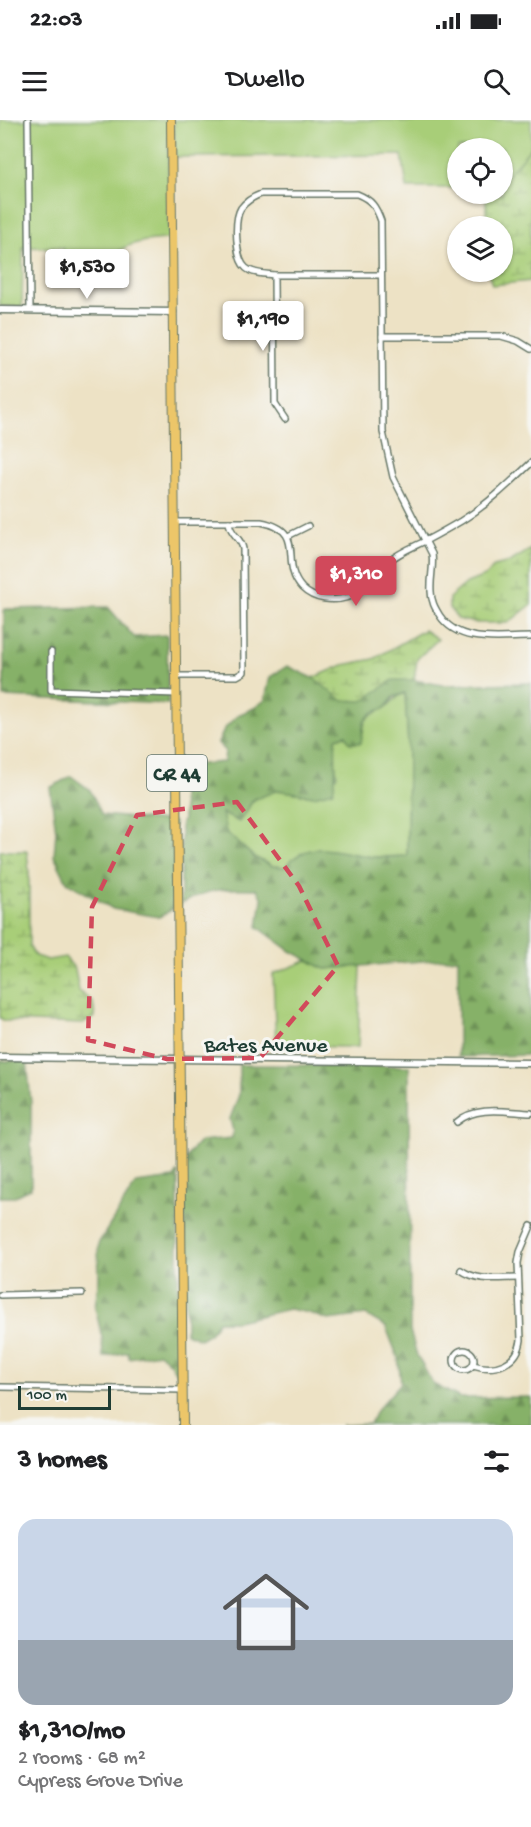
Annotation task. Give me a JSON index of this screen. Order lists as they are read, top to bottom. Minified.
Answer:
{"streets":{"main road":["CR 44"],"street":["Bates Avenue"]},"crossings":[["CR 44","Bates Avenue"]],"scale_bar":"100 m","page":{"status":"22:03","header":"Dwello","price":["$1,530","$1,190","$1,310"],"scale":"100 m","heading":"3 homes","list":[{"name":"$1,310/mo","note":"2 rooms · 68 m² · Cypress Grove Drive"}]}}
